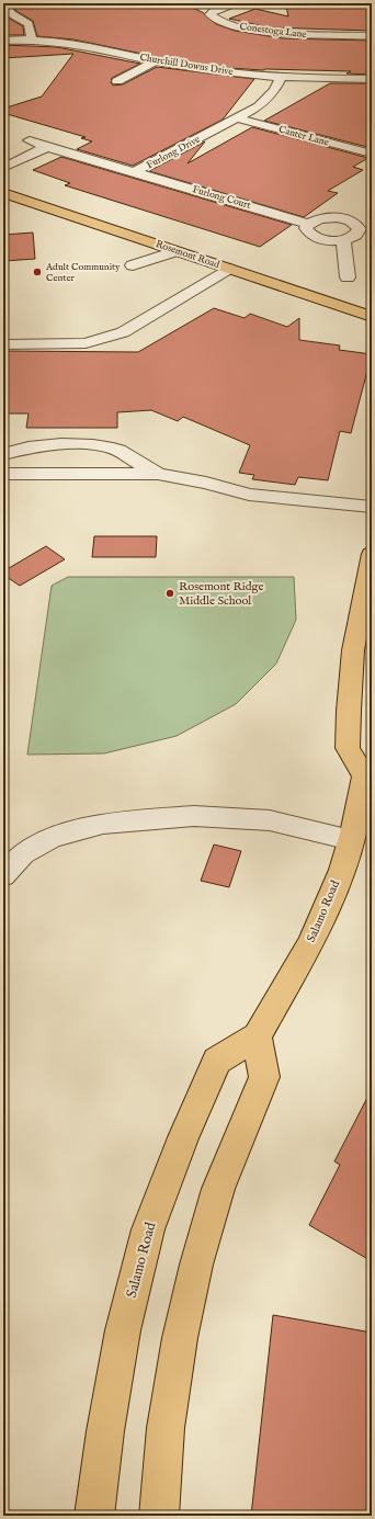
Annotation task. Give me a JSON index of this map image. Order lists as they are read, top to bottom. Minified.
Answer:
{"streets":{"main road":["Rosemont Road","Salamo Road"],"street":["Conestoga Lane","Churchill Downs Drive","Canter Lane","Furlong Drive","Furlong Court"]},"crossings":[["Churchill Downs Drive","Furlong Drive"],["Canter Lane","Furlong Drive"],["Furlong Drive","Furlong Court"]],"places":["Adult Community Center","Rosemont Ridge Middle School"]}
